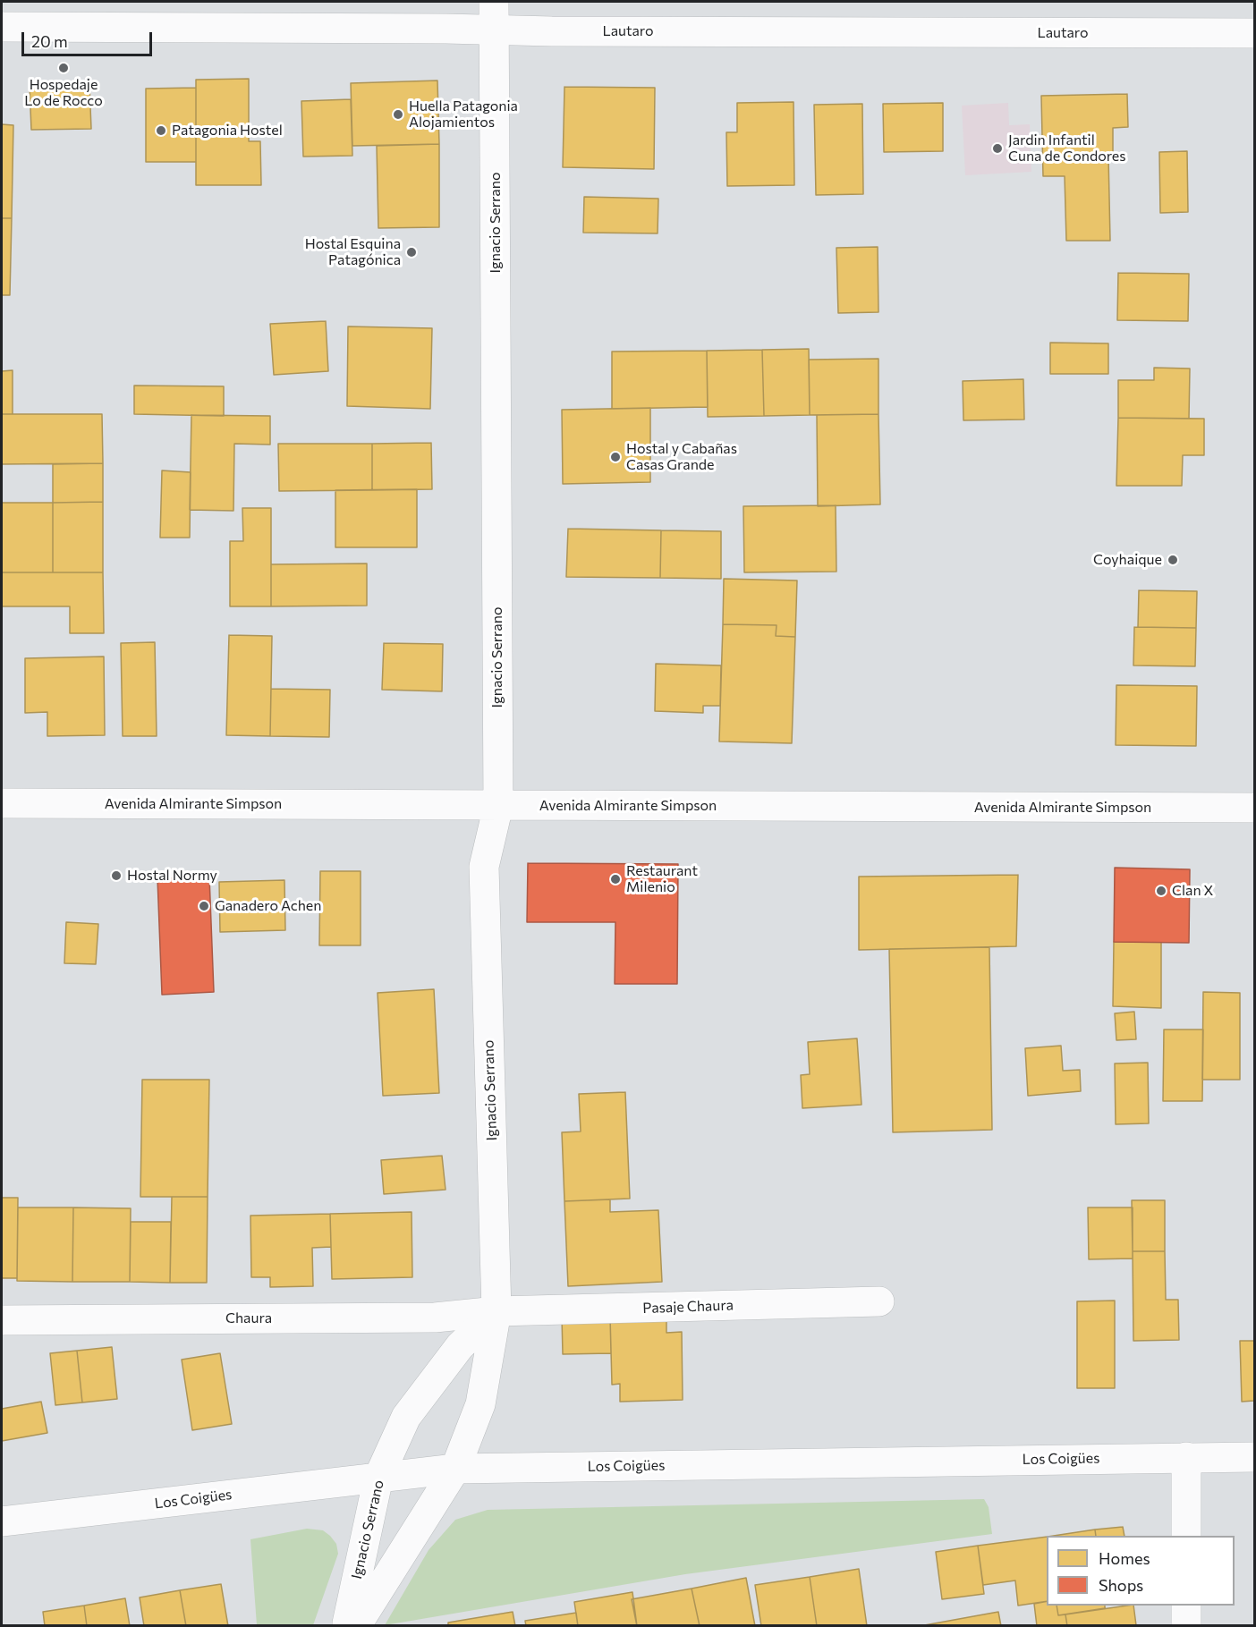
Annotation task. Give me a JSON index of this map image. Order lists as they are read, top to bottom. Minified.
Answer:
{"streets":{"street":["Lautaro","Ignacio Serrano","Avenida Almirante Simpson","Pasaje Chaura","Chaura","Los Coigües"]},"crossings":[["Lautaro","Ignacio Serrano"],["Ignacio Serrano","Avenida Almirante Simpson"],["Ignacio Serrano","Pasaje Chaura"],["Ignacio Serrano","Chaura"],["Ignacio Serrano","Los Coigües"],["Pasaje Chaura","Chaura"]],"places":["Hospedaje Lo de Rocco","Huella Patagonia Alojamientos","Patagonia Hostel","Jardin Infantil Cuna de Condores","Hostal Esquina Patagónica","Hostal y Cabañas Casas Grande","Coyhaique","Hostal Normy","Restaurant Milenio","Clan X","Ganadero Achen"],"legend":["Homes","Shops"],"scale_bar":"20 m"}
